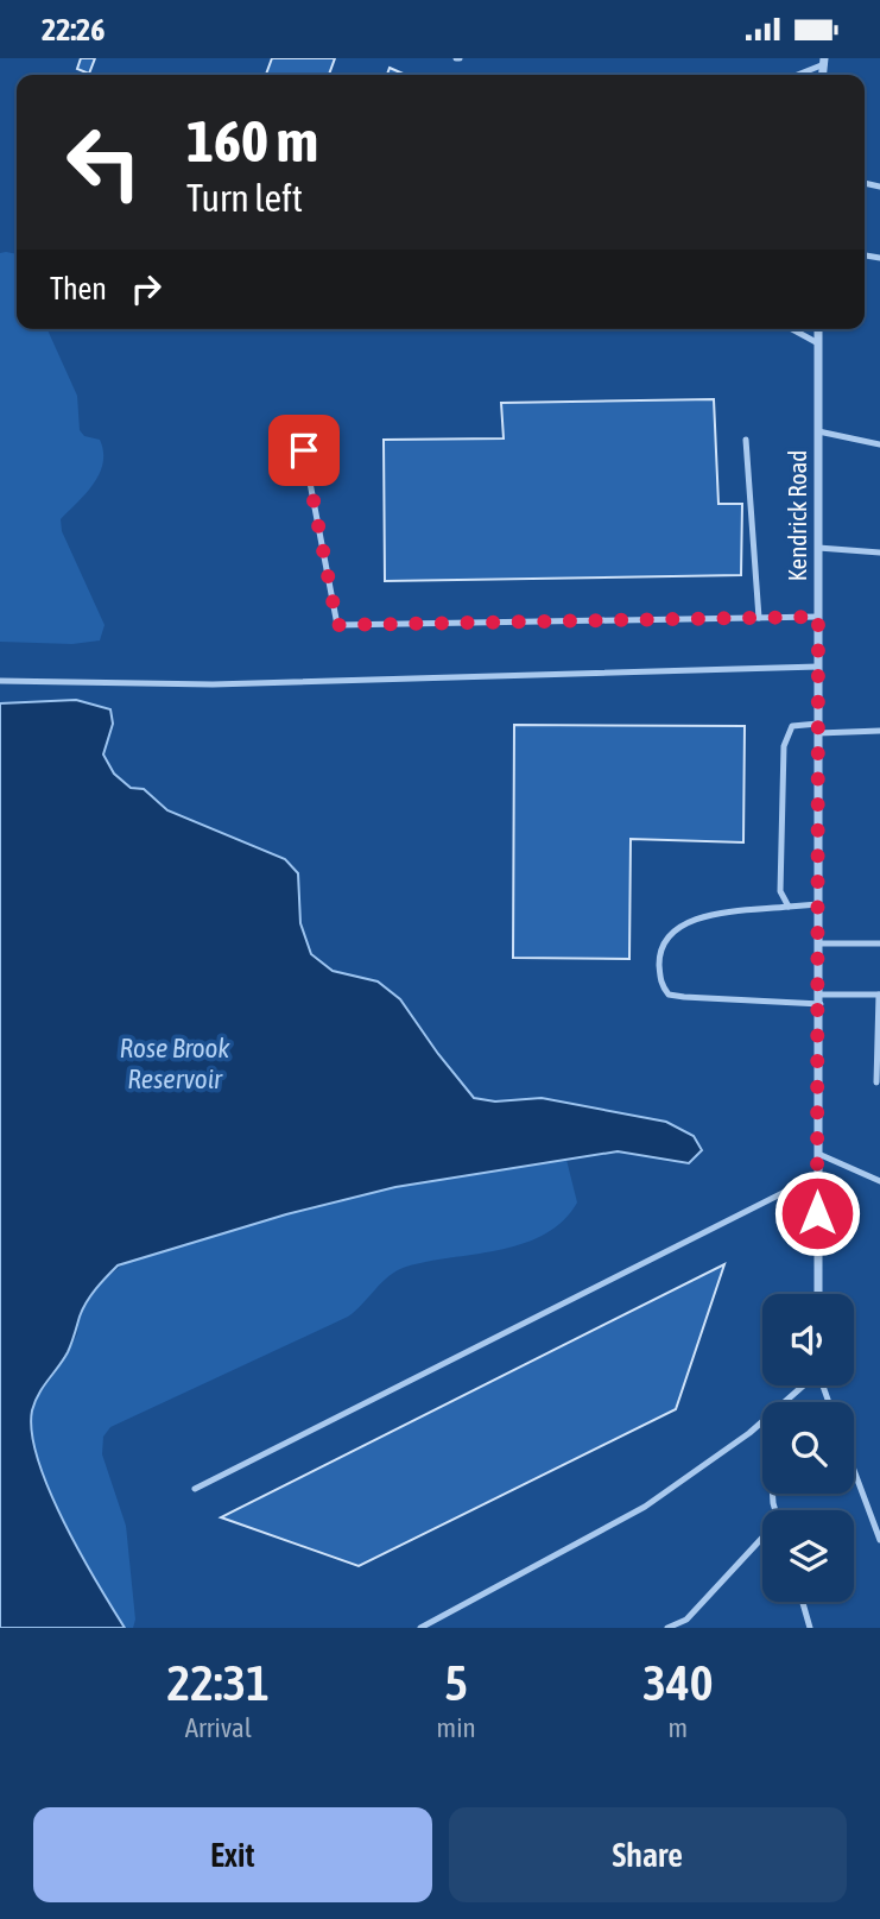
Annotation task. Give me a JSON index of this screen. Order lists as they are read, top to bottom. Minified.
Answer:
{"streets":{"street":["Kendrick Road"]},"water":["Rose Brook Reservoir"],"page":{"status":"22:26","turn":["160 m","Turn left"],"then":"Then","eta":["22:31","Arrival","5","min","340","m"],"buttons":["Exit","Share"]}}
